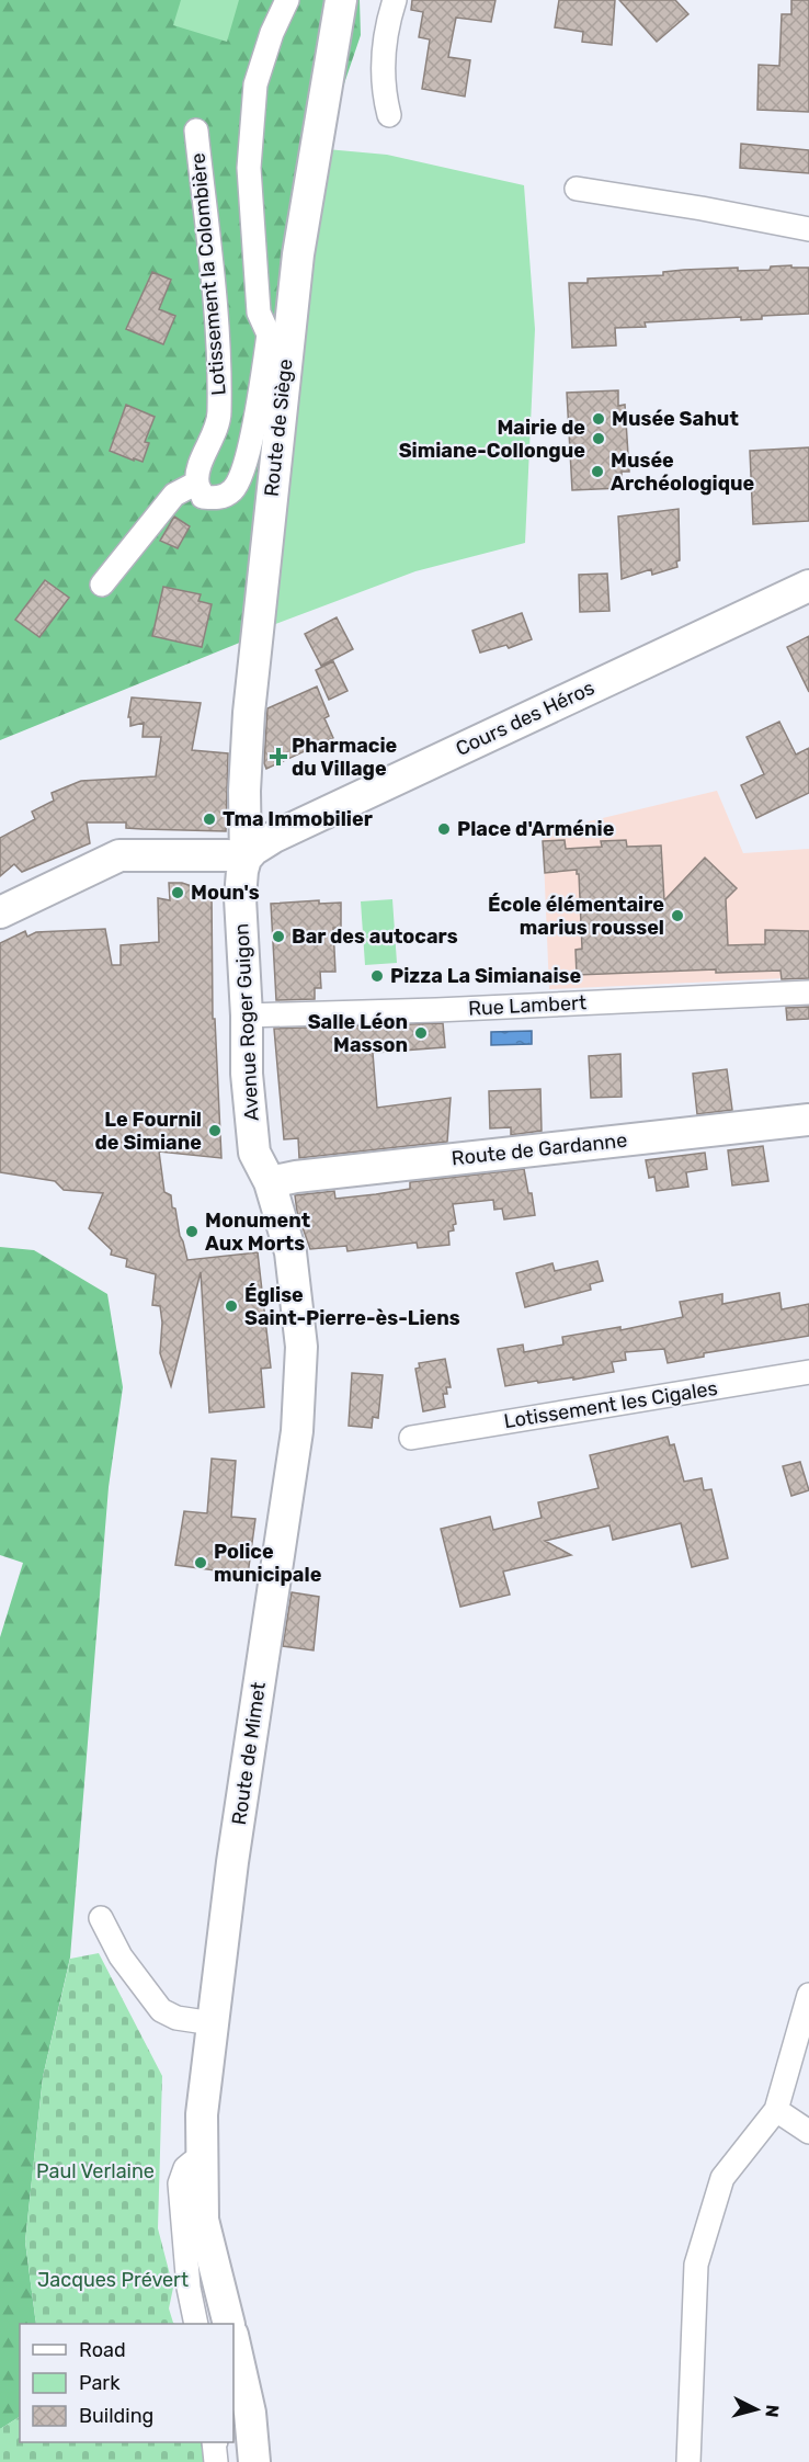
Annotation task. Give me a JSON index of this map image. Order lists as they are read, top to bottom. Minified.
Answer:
{"streets":{"main road":["Route de Siège","Cours des Héros","Avenue Roger Guigon","Route de Gardanne","Route de Mimet"],"street":["Lotissement la Colombière","Rue Lambert","Lotissement les Cigales"]},"crossings":[["Lotissement la Colombière","Route de Siège"],["Route de Siège","Cours des Héros"],["Route de Siège","Avenue Roger Guigon"],["Cours des Héros","Avenue Roger Guigon"],["Rue Lambert","Avenue Roger Guigon"],["Avenue Roger Guigon","Route de Gardanne"],["Avenue Roger Guigon","Route de Mimet"],["Route de Gardanne","Route de Mimet"]],"parks":["Paul Verlaine","Jacques Prévert"],"places":{"other":["Musée Sahut","Mairie de Simiane-Collongue","Musée Archéologique","Tma Immobilier","Place d'Arménie","Moun's","École élémentaire marius roussel","Bar des autocars","Pizza La Simianaise","Salle Léon Masson","Le Fournil de Simiane","Monument Aux Morts","Église Saint-Pierre-ès-Liens","Police municipale"],"health":["Pharmacie du Village"]},"legend":["Road","Park","Building"],"north":"right"}
